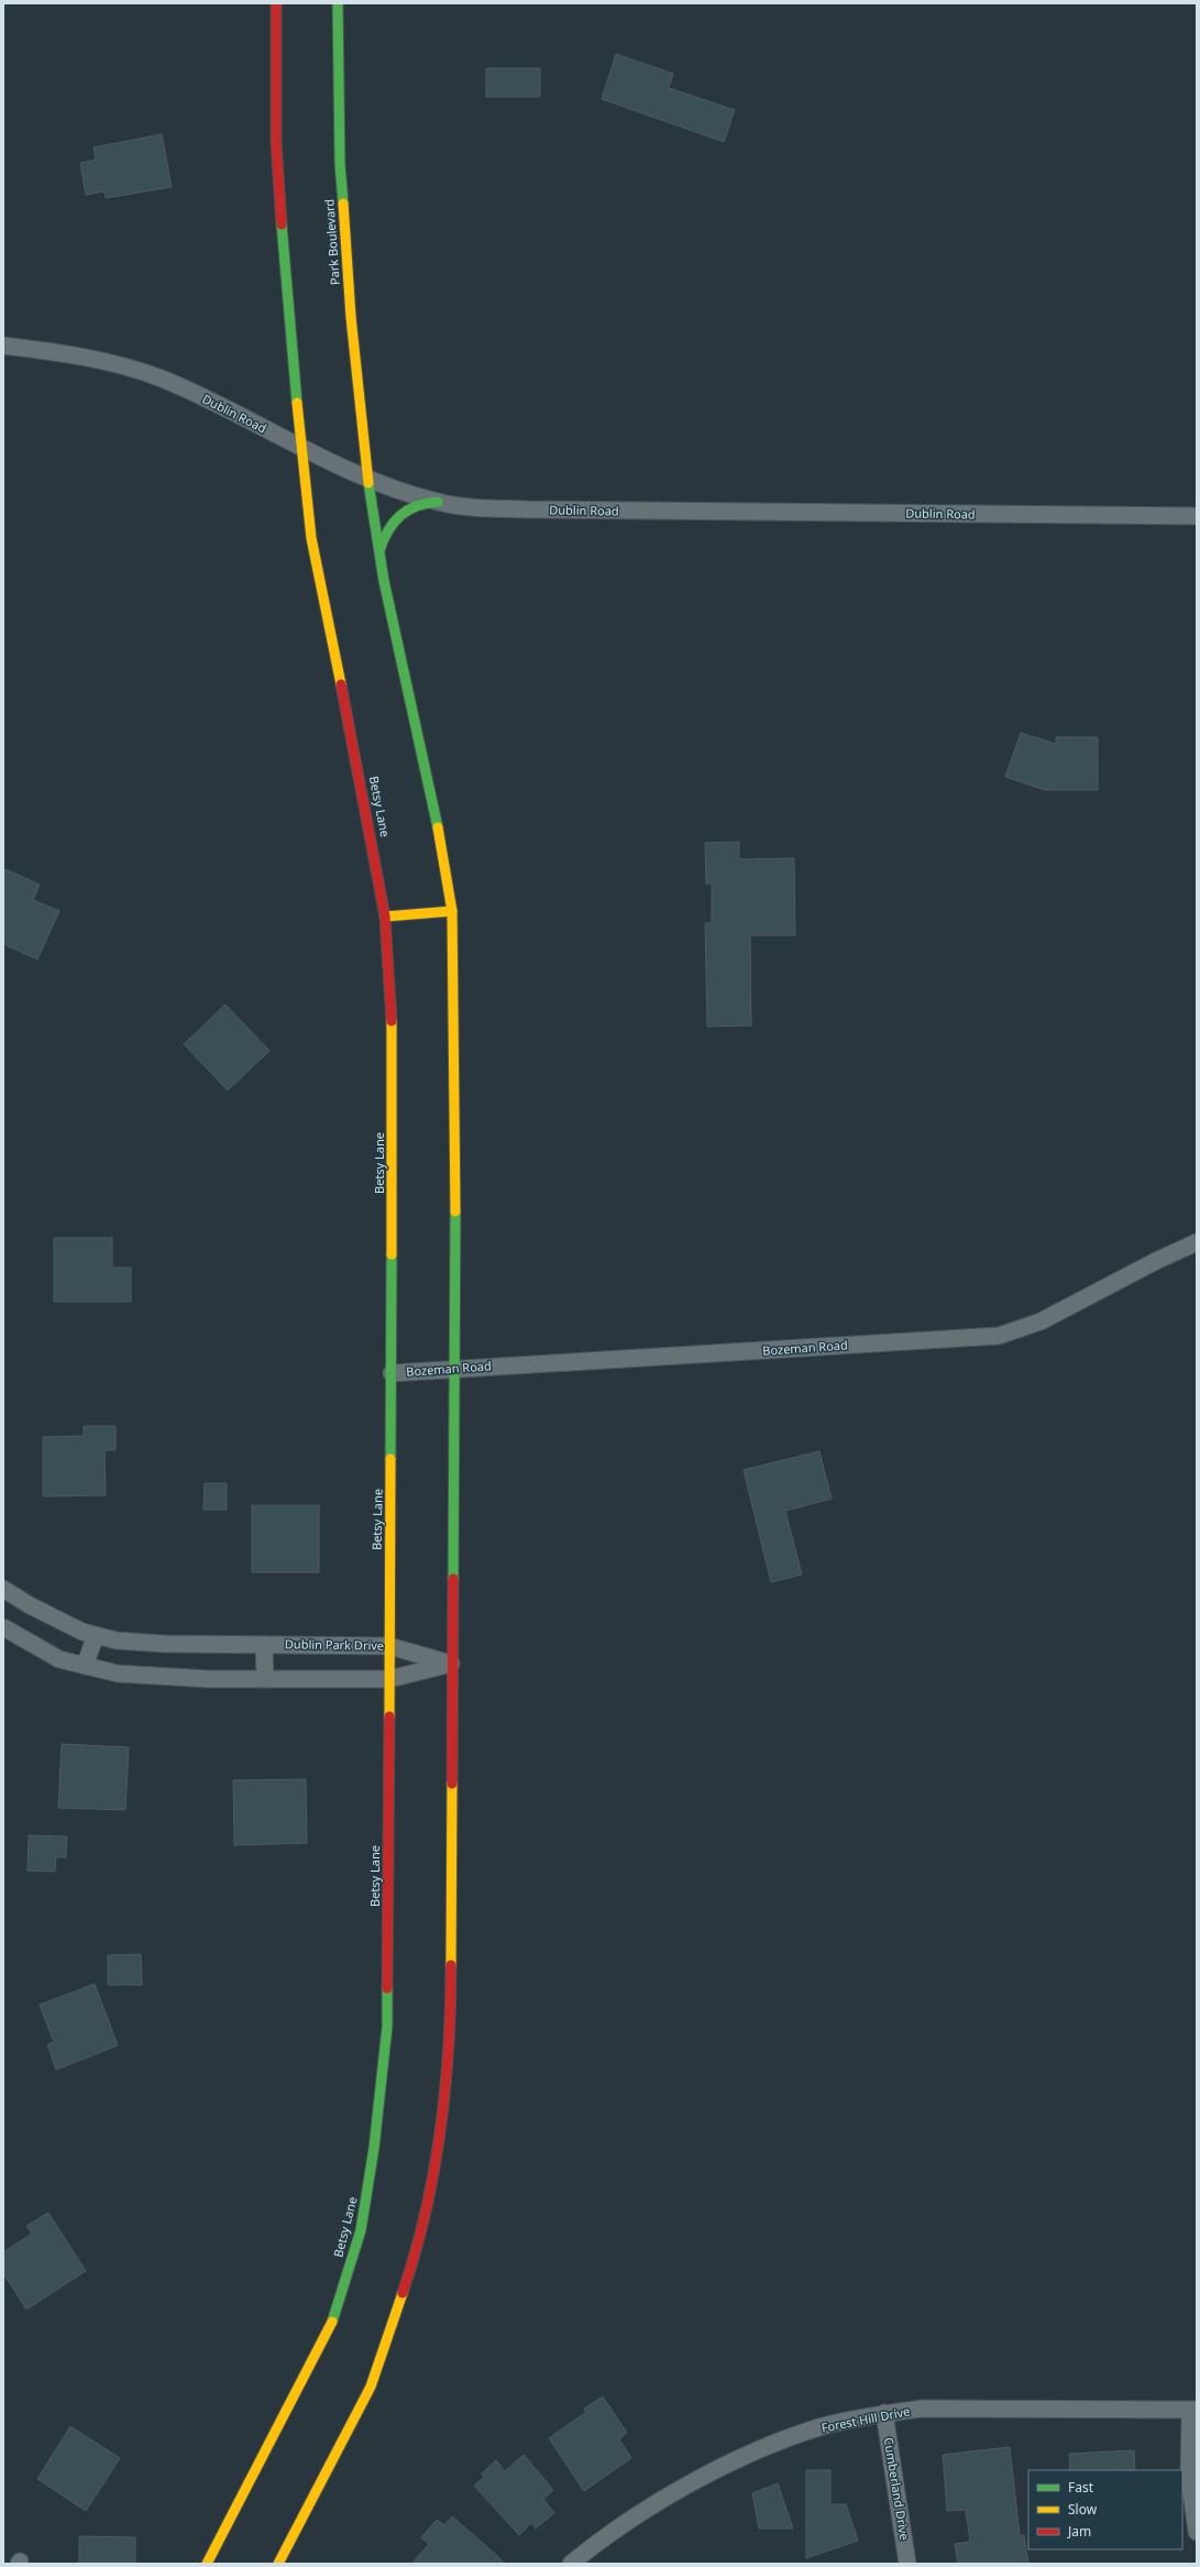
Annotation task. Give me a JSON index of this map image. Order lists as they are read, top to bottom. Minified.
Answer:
{"streets":{"main road":["Park Boulevard","Betsy Lane"],"street":["Dublin Road","Bozeman Road","Dublin Park Drive","Forest Hill Drive","Cumberland Drive"]},"crossings":[["Park Boulevard","Dublin Road"],["Dublin Road","Betsy Lane"],["Betsy Lane","Bozeman Road"],["Betsy Lane","Dublin Park Drive"],["Forest Hill Drive","Cumberland Drive"]],"legend":["Fast","Slow","Jam"]}
